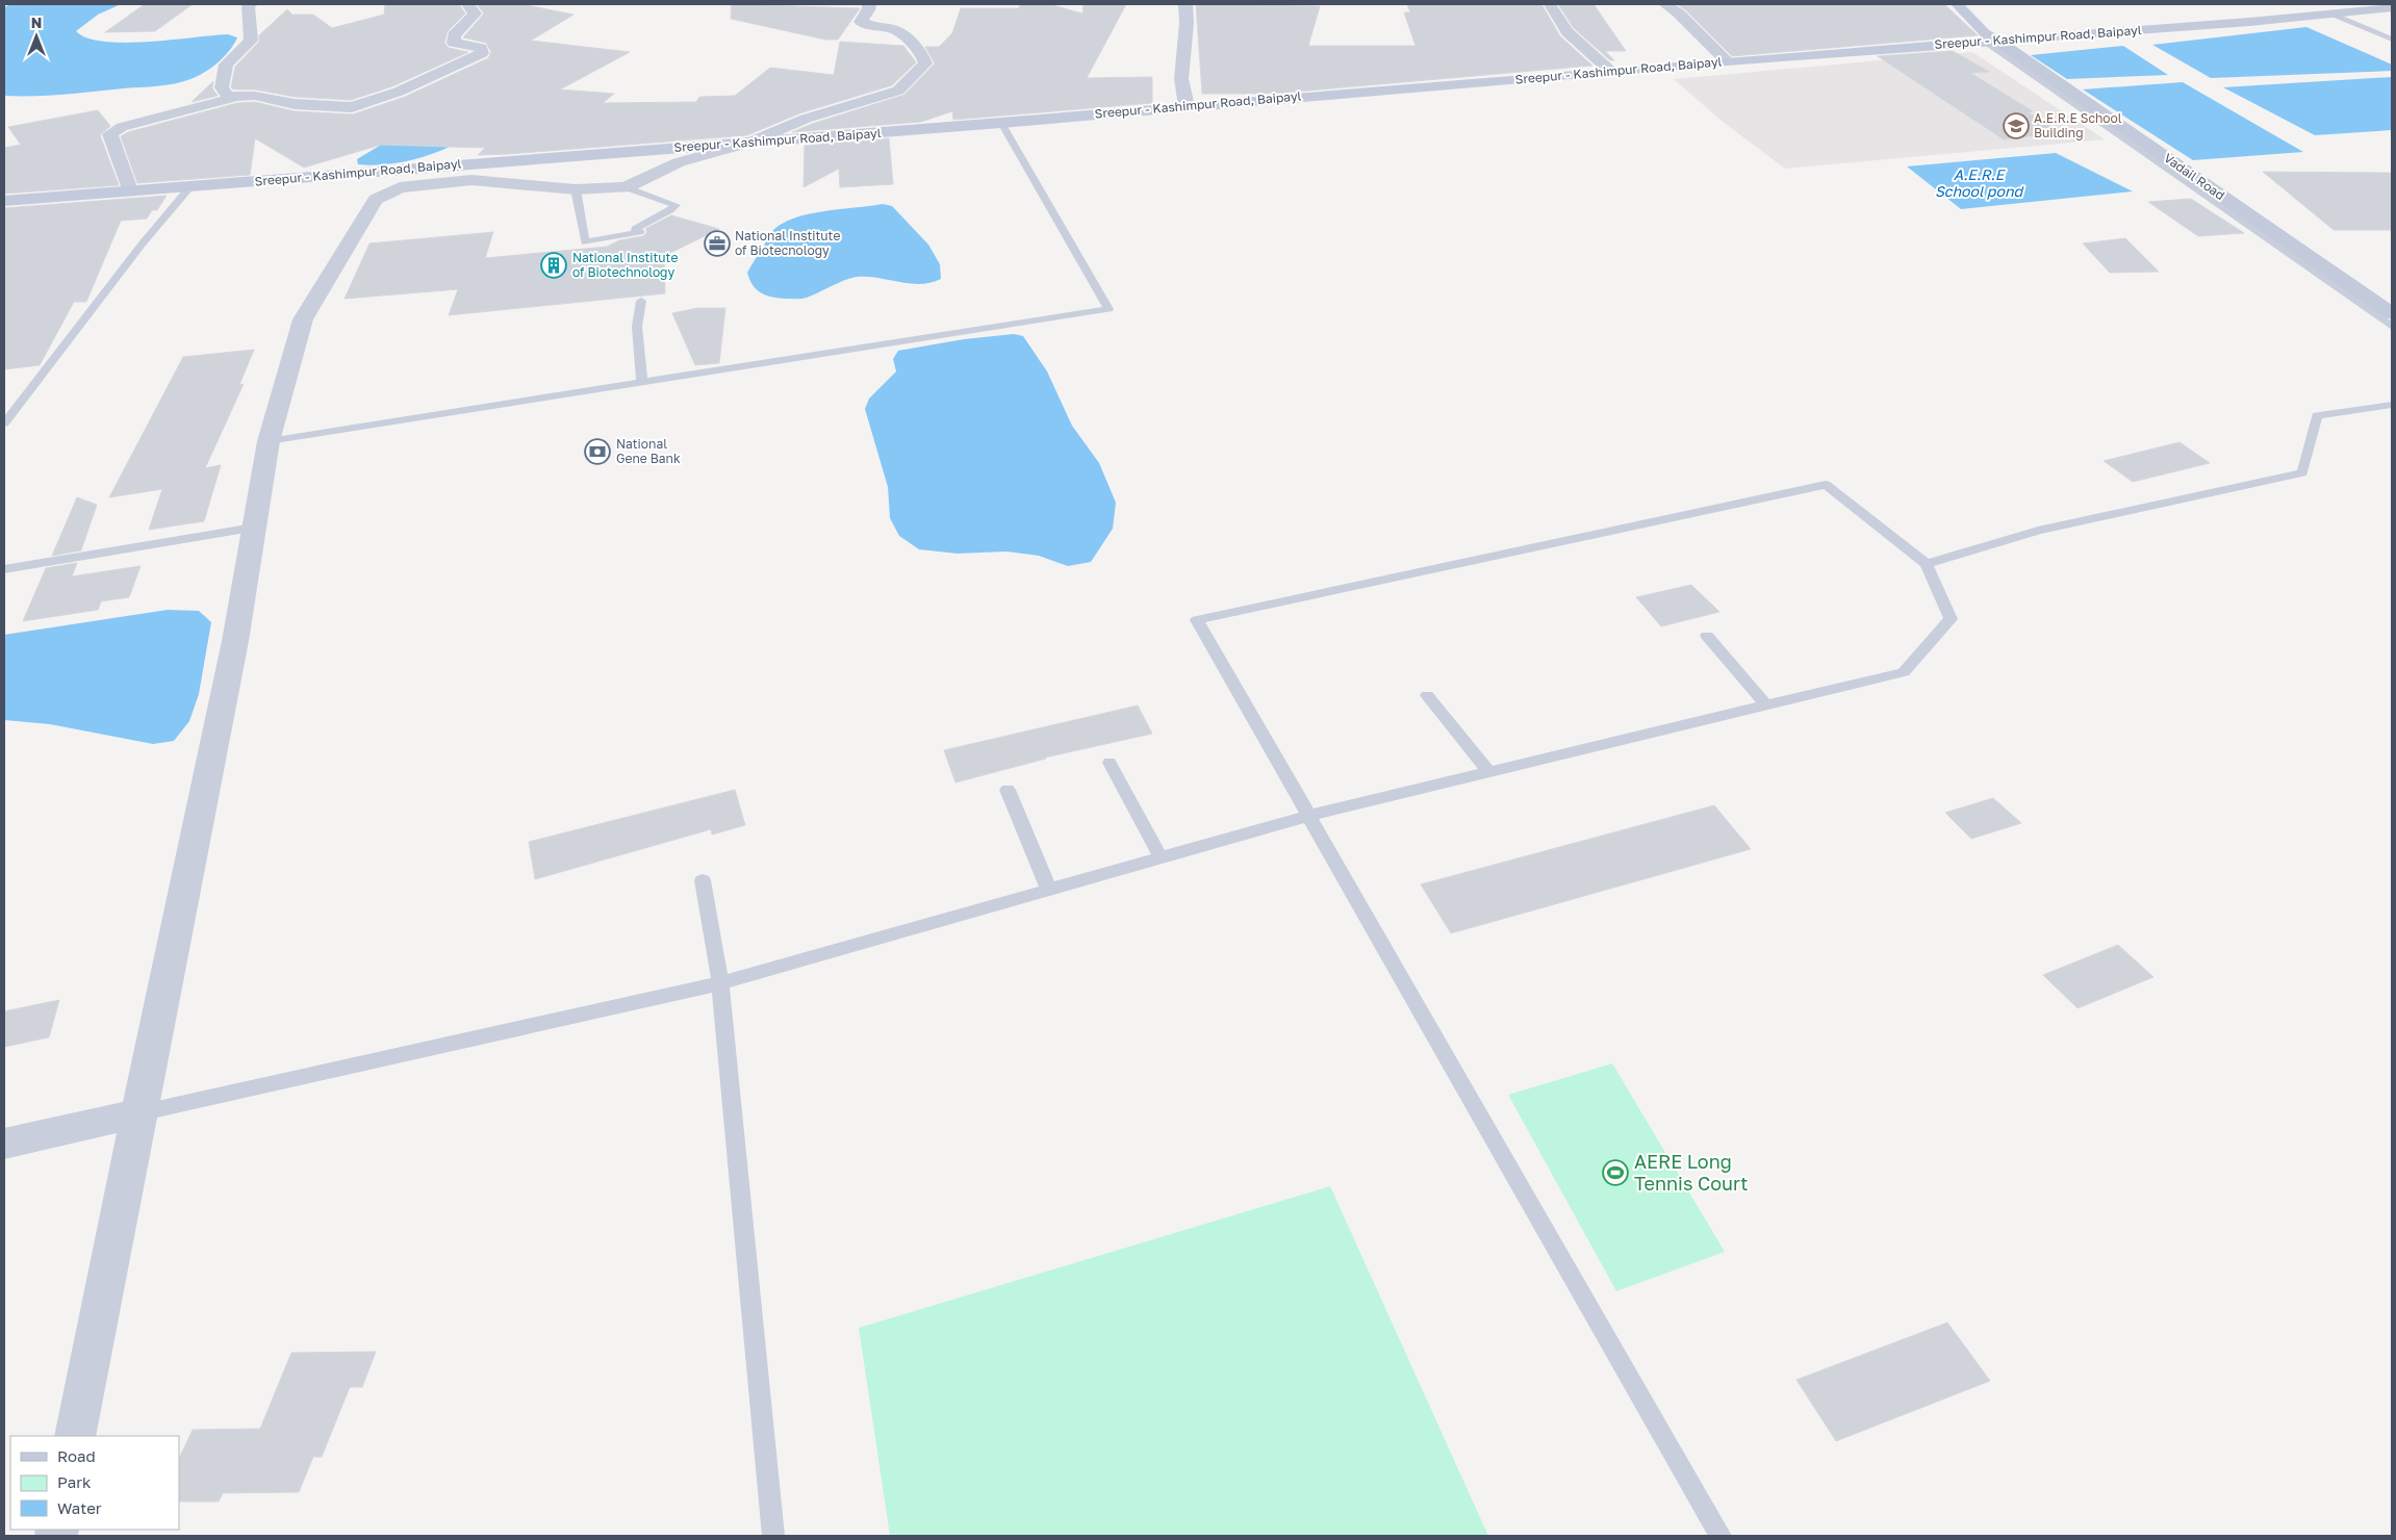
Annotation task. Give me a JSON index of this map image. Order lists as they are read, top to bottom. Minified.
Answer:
{"streets":{"street":["Sreepur - Kashimpur Road, Baipayl","Vadail Road"]},"crossings":[["Sreepur - Kashimpur Road, Baipayl","Vadail Road"]],"water":["A.E.R.E School pond"],"places":{"school or university":["A.E.R.E School Building"],"office":["National Institute of Biotecnology"],"building":["National Institute of Biotechnology"],"bank":["National Gene Bank"],"sports":["AERE Long Tennis Court"]},"legend":["Road","Park","Water"],"north":"top"}
